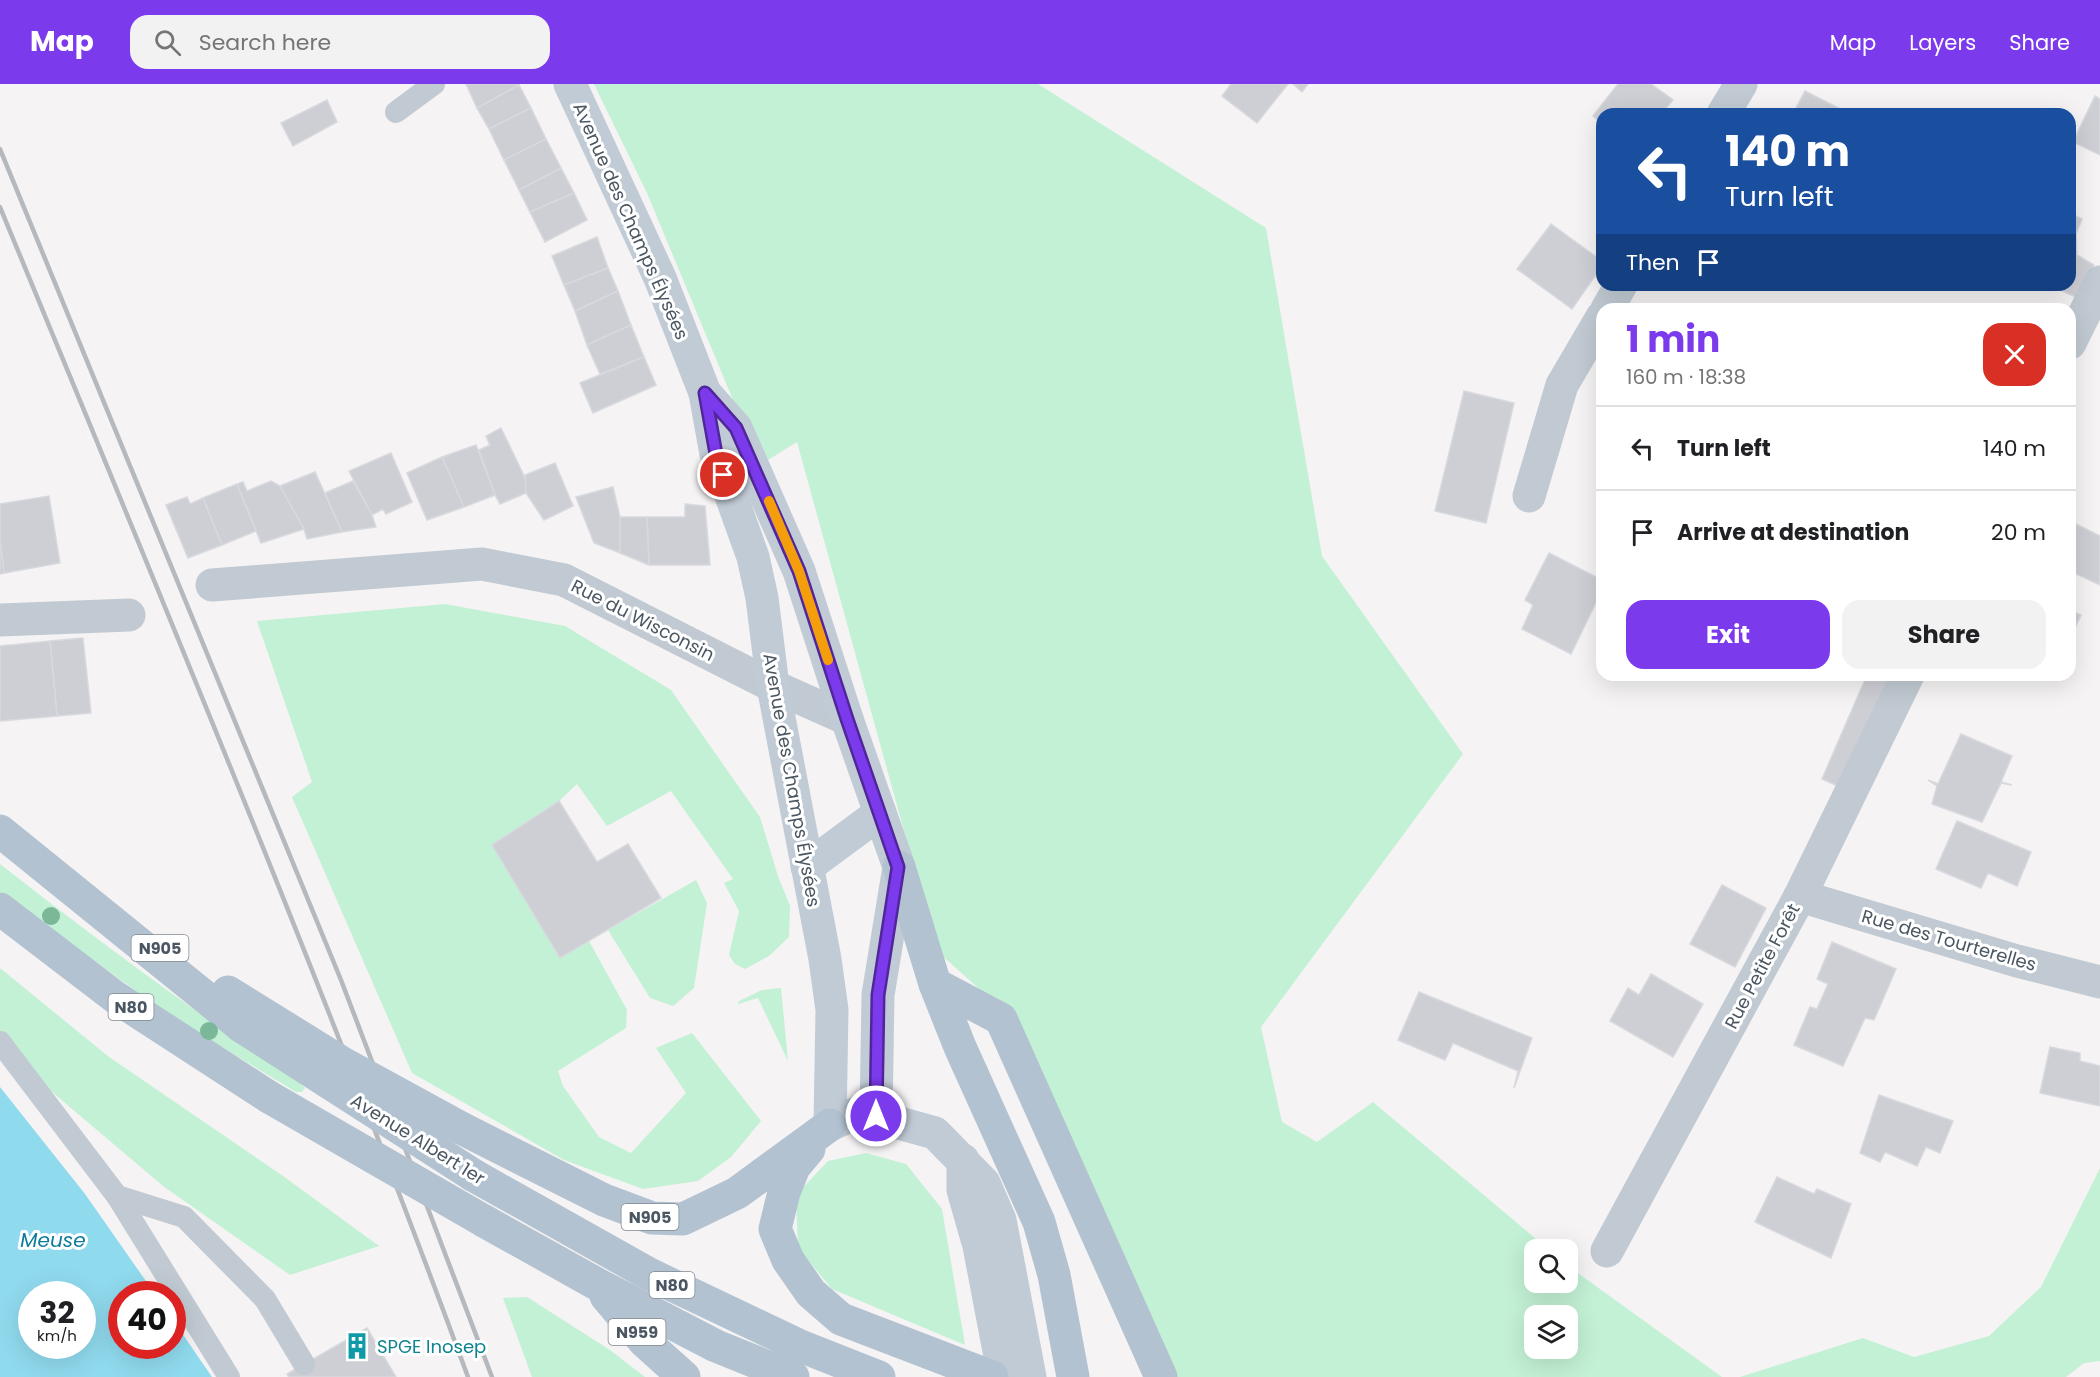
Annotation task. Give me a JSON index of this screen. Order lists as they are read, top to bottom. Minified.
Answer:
{"streets":{"main road":["N905","N80","Avenue Albert 1er","N959"],"street":["Avenue des Champs Élysées","Rue du Wisconsin","Rue des Tourterelles","Rue Petite Forêt"]},"crossings":[["Avenue des Champs Élysées","Rue du Wisconsin"],["Avenue des Champs Élysées","N905"],["Rue des Tourterelles","Rue Petite Forêt"],["N905","Avenue Albert 1er"],["N80","Avenue Albert 1er"],["N80","N959"],["Avenue Albert 1er","N959"]],"water":["Meuse"],"places":{"building":["SPGE Inosep"]},"page":{"header":"Map","search":"Search here","nav":["Map","Layers","Share"],"turn":["140 m","Turn left"],"then":"Then","heading":["1 min","160 m · 18:38"],"list":[{"name":"Turn left","value":"140 m"},{"name":"Arrive at destination","value":"20 m"}],"buttons":["Exit","Share"],"speed":"32 km/h","limit":"40"}}
